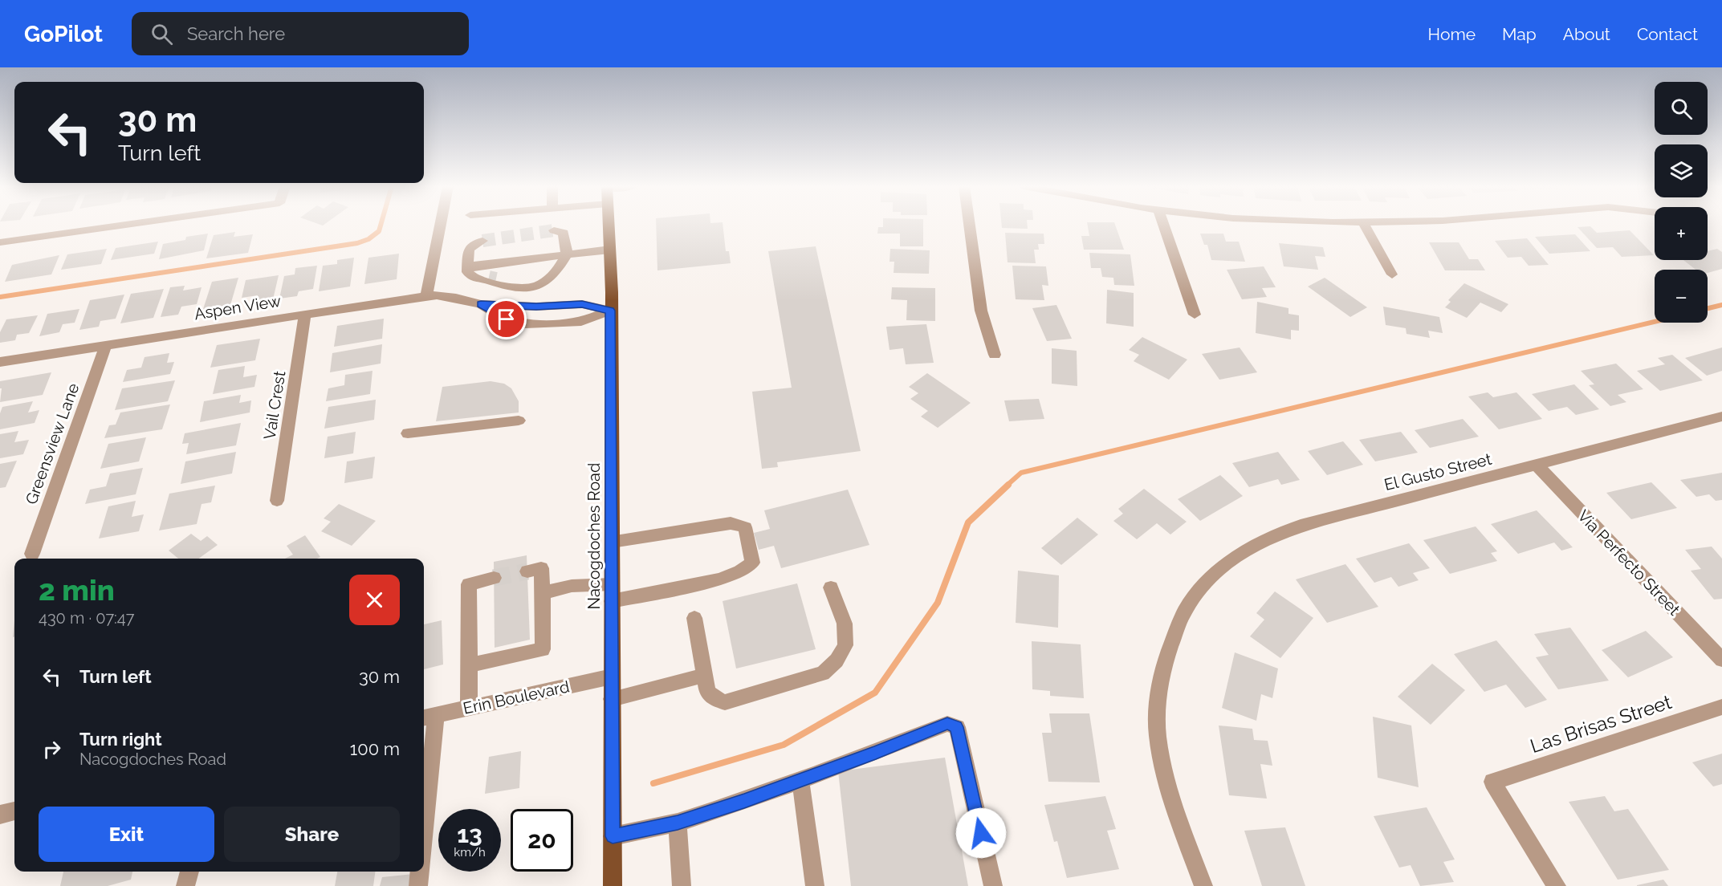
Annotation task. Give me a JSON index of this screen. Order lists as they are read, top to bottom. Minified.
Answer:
{"streets":{"main road":["Nacogdoches Road"],"street":["Aspen View","Vail Crest","Greensview Lane","El Gusto Street","Via Perfecto Street","Erin Boulevard","Las Brisas Street"]},"crossings":[["Aspen View","Vail Crest"],["Aspen View","Greensview Lane"],["Aspen View","Nacogdoches Road"],["El Gusto Street","Via Perfecto Street"],["Nacogdoches Road","Erin Boulevard"]],"page":{"header":"GoPilot","search":"Search here","nav":["Home","Map","About","Contact"],"map_buttons":["+","−"],"turn":["30 m","Turn left"],"heading":["2 min","430 m · 07:47"],"list":[{"name":"Turn left","value":"30 m"},{"name":"Turn right","note":"Nacogdoches Road","value":"100 m"}],"buttons":["Exit","Share"],"speed":"13 km/h","limit":"20"}}
